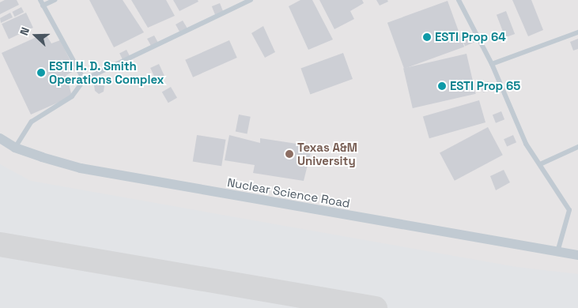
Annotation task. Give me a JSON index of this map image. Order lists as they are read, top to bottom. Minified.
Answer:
{"streets":{"street":["Nuclear Science Road"]},"places":["ESTI Prop 64","ESTI H. D. Smith Operations Complex","ESTI Prop 65","Texas A&M University"],"north":"left"}
